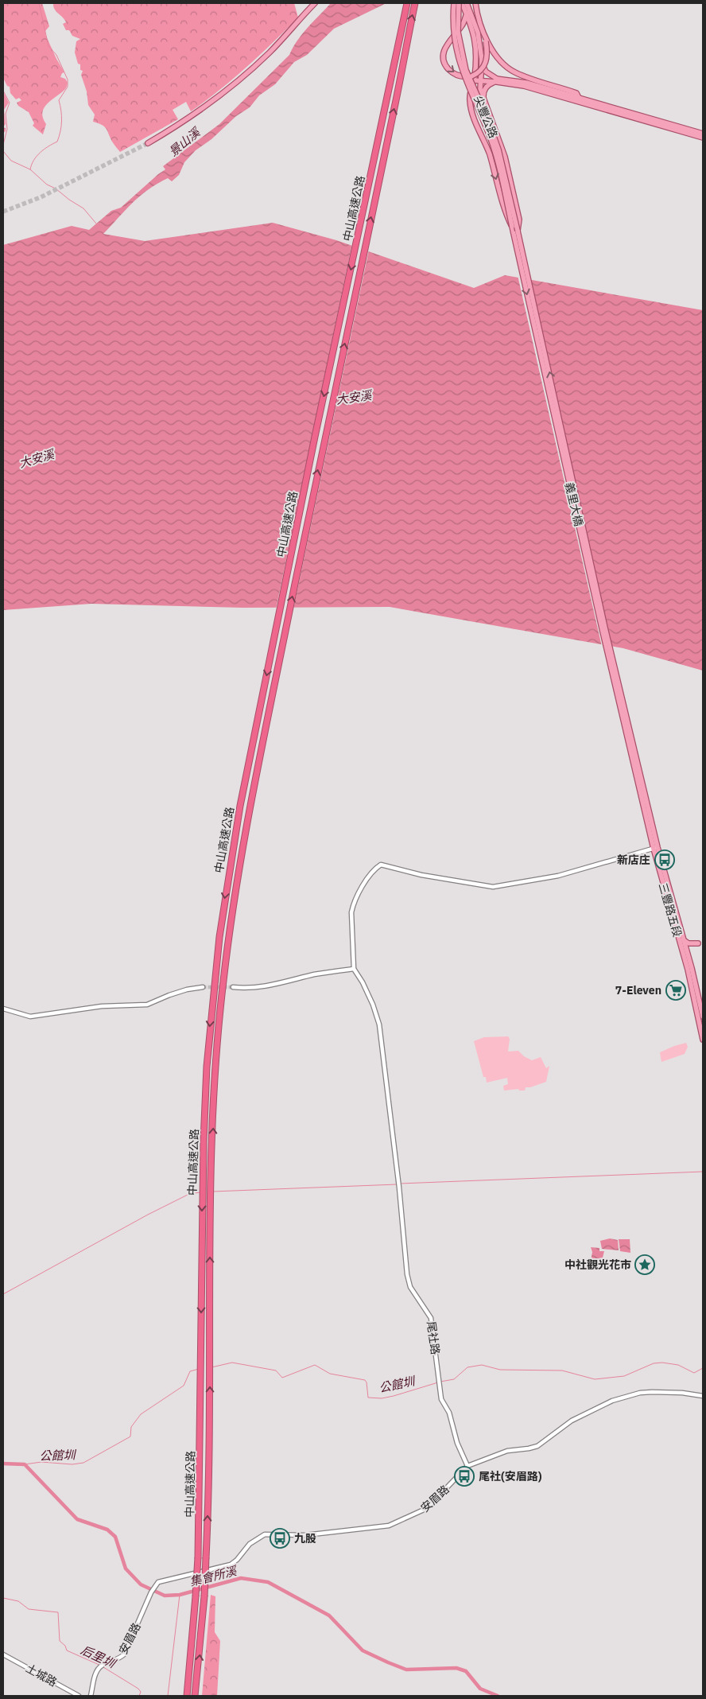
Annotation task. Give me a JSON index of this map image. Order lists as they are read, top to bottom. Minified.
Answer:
{"streets":{"highway":["中山高速公路"],"main road":["尖豐公路","義里大橋","三豐路五段"],"street":["尾社路","安眉路","土城路"]},"crossings":[["尖豐公路","義里大橋"],["義里大橋","三豐路五段"],["尾社路","安眉路"]],"water":["景山溪","大安溪","公館圳","集會所溪","后里圳"],"places":{"bus stop":["新店庄","尾社(安眉路)","九股"],"supermarket":["7-Eleven"],"place":["中社觀光花市"]}}
